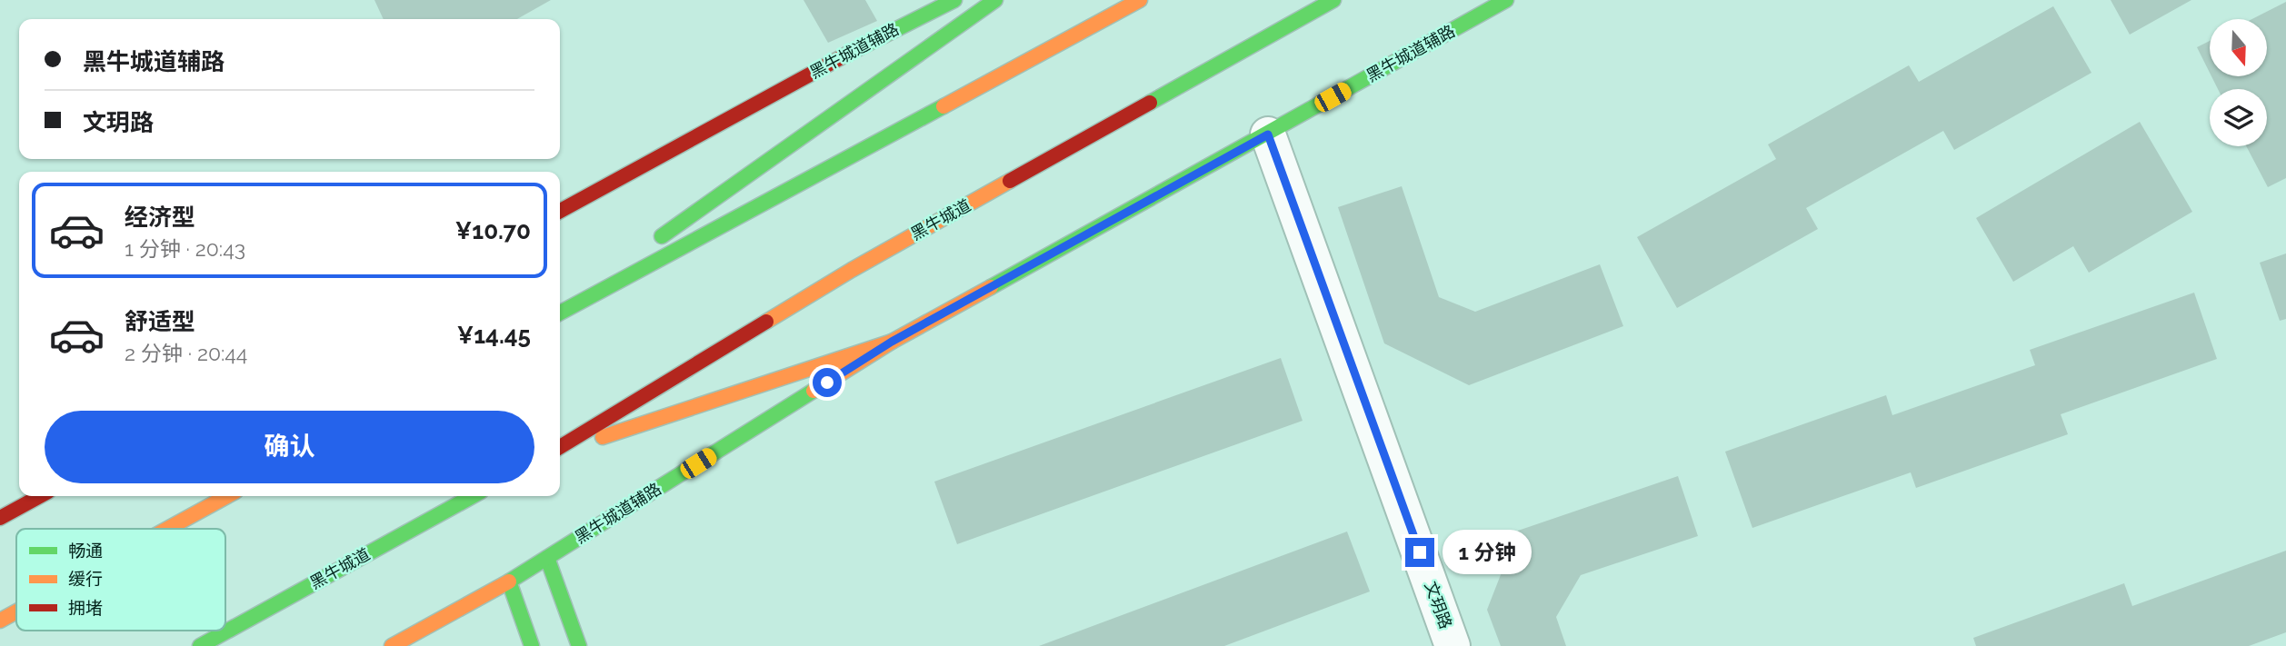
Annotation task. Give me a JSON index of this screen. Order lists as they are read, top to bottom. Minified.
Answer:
{"streets":{"main road":["黑牛城道辅路","黑牛城道"],"street":["文玥路"]},"crossings":[["黑牛城道辅路","文玥路"]],"legend":["畅通","缓行","拥堵"],"north":"bottom","page":{"banner":["黑牛城道辅路","文玥路"],"list":[{"name":"经济型","note":"1 分钟 · 20:43","value":"¥10.70"},{"name":"舒适型","note":"2 分钟 · 20:44","value":"¥14.45"}],"buttons":"确认","bubble":"1 分钟"}}
